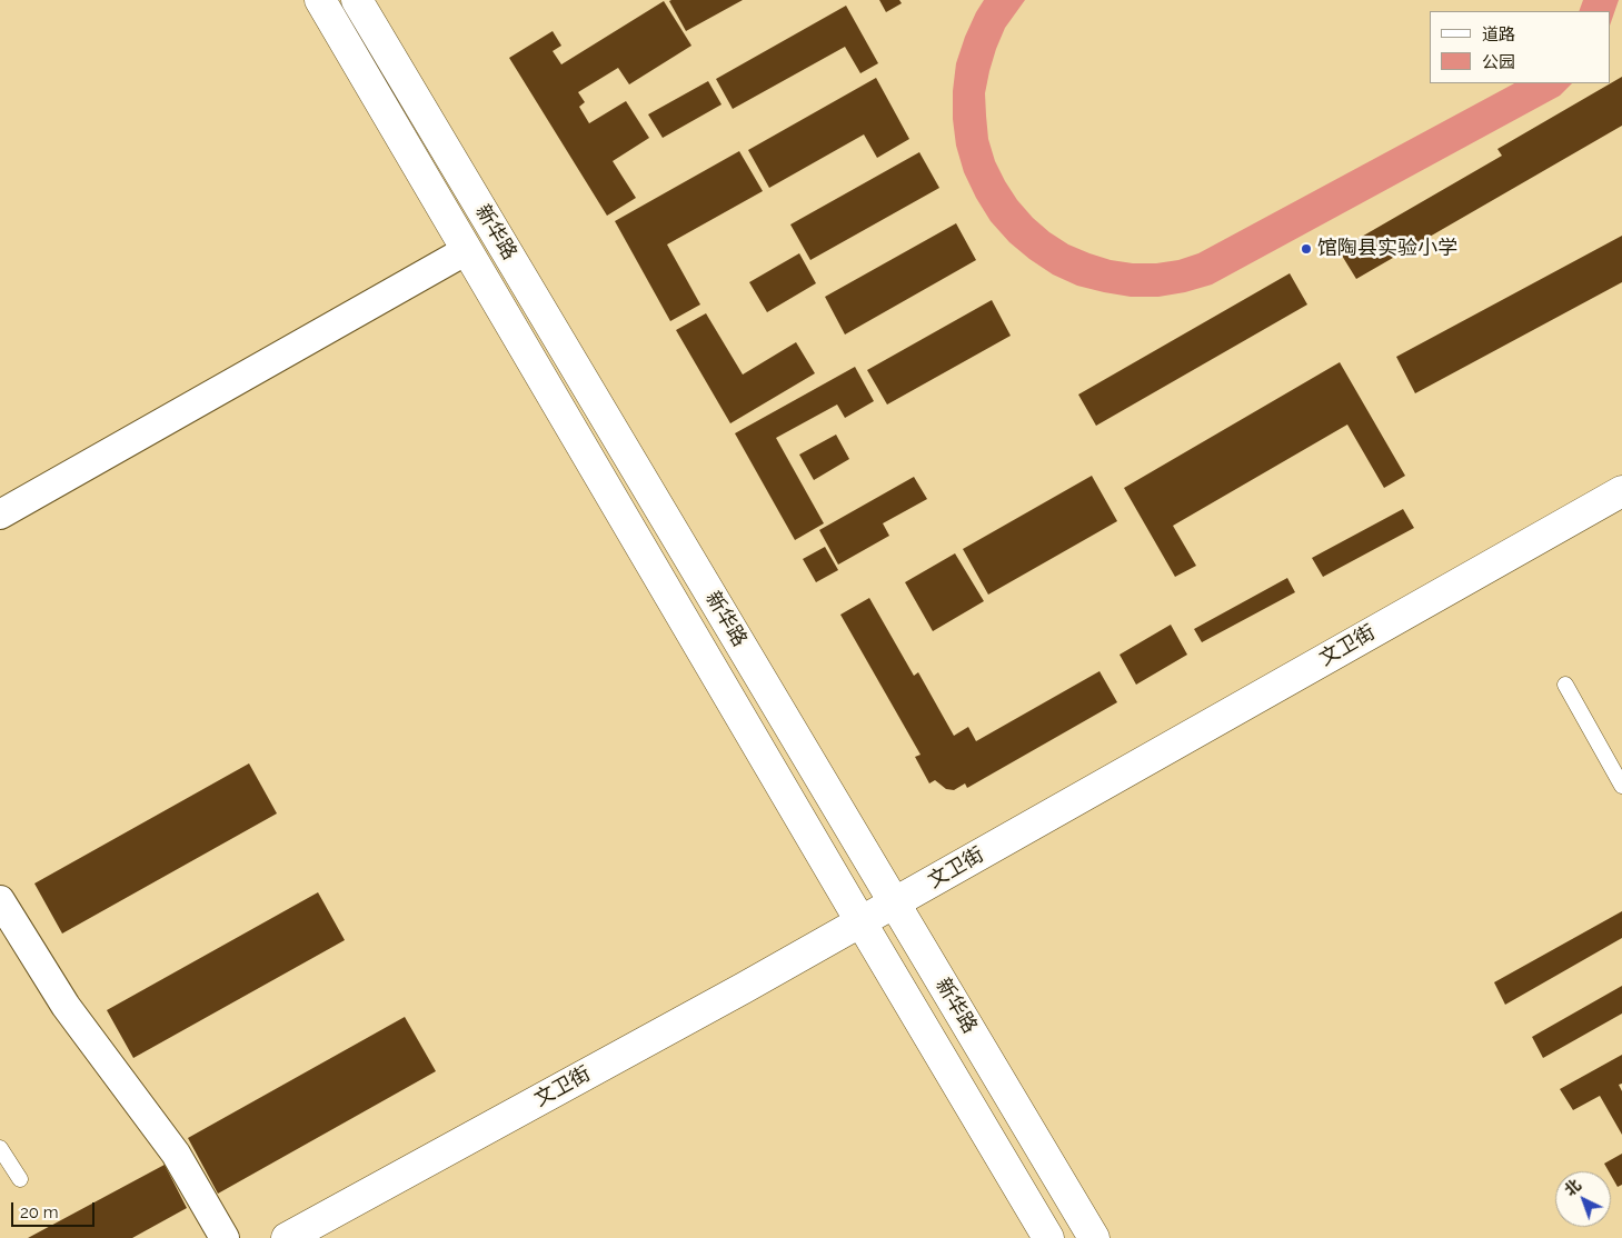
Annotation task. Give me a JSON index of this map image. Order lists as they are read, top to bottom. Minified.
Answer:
{"streets":{"main road":["新华路","文卫街"]},"crossings":[["新华路","文卫街"]],"places":["馆陶县实验小学"],"legend":["道路","公园"],"scale_bar":"20 m","north":"top left"}
